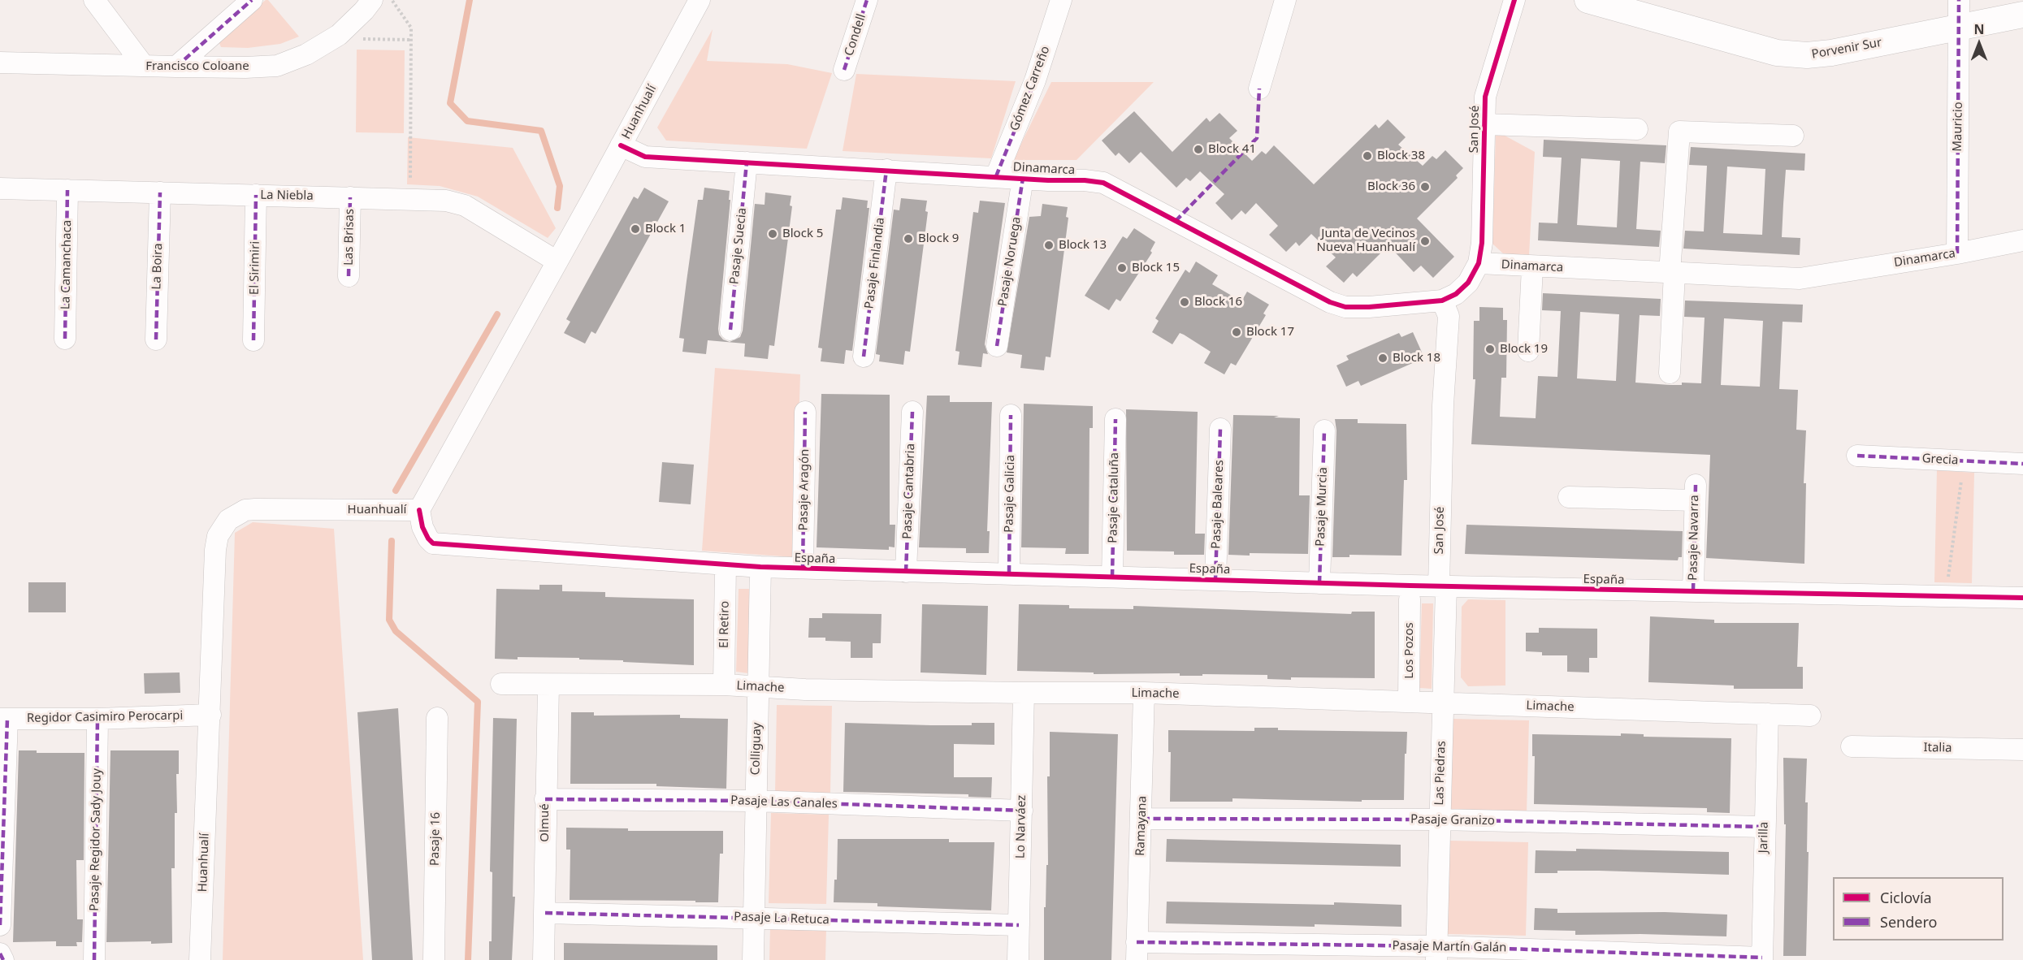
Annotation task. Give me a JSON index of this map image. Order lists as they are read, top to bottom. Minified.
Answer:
{"streets":{"main road":["Porvenir Sur"],"street":["Condell","Francisco Coloane","Gómez Carreño","Huanhualí","Mauricio","San José","Dinamarca","La Niebla","Las Brisas","Pasaje Suecia","Pasaje Noruega","Pasaje Finlandia","La Camanchaca","La Boira","El Sirimiri","Grecia","Pasaje Aragón","Pasaje Cantabria","Pasaje Galicia","Pasaje Cataluña","Pasaje Baleares","Pasaje Murcia","Pasaje Navarra","España","El Retiro","Los Pozos","Limache","Regidor Casimiro Perocarpi","Italia","Colliguay","Las Piedras","Pasaje Las Canales","Pasaje Granizo","Olmué","Ramayana","Lo Narváez","Jarilla","Pasaje 16","Pasaje Regidor Sady Jouy","Pasaje La Retuca","Pasaje Martín Galán"]},"crossings":[["Porvenir Sur","Mauricio"],["Gómez Carreño","Dinamarca"],["Huanhualí","Dinamarca"],["Huanhualí","La Niebla"],["Huanhualí","España"],["Huanhualí","Regidor Casimiro Perocarpi"],["Mauricio","Dinamarca"],["San José","Dinamarca"],["San José","España"],["San José","Las Piedras"],["Dinamarca","Pasaje Suecia"],["Dinamarca","Pasaje Noruega"],["Dinamarca","Pasaje Finlandia"],["La Niebla","Las Brisas"],["La Niebla","La Camanchaca"],["La Niebla","La Boira"],["La Niebla","El Sirimiri"],["Pasaje Aragón","España"],["Pasaje Cantabria","España"],["Pasaje Galicia","España"],["Pasaje Cataluña","España"],["Pasaje Baleares","España"],["Pasaje Murcia","España"],["Pasaje Navarra","España"],["España","El Retiro"],["España","Colliguay"],["España","Las Piedras"],["El Retiro","Limache"],["Los Pozos","Limache"],["Limache","Colliguay"],["Limache","Las Piedras"],["Limache","Olmué"],["Limache","Ramayana"],["Limache","Lo Narváez"],["Limache","Jarilla"],["Regidor Casimiro Perocarpi","Pasaje Regidor Sady Jouy"],["Colliguay","Pasaje Las Canales"],["Colliguay","Pasaje La Retuca"],["Las Piedras","Pasaje Granizo"],["Las Piedras","Pasaje Martín Galán"],["Pasaje Las Canales","Olmué"],["Pasaje Las Canales","Lo Narváez"],["Pasaje Granizo","Ramayana"],["Pasaje Granizo","Jarilla"],["Olmué","Pasaje La Retuca"],["Ramayana","Pasaje Martín Galán"],["Lo Narváez","Pasaje La Retuca"],["Jarilla","Pasaje Martín Galán"]],"places":["Block 41","Block 38","Block 36","Block 1","Block 5","Block 9","Junta de Vecinos Nueva Huanhualí","Block 13","Block 15","Block 16","Block 17","Block 19","Block 18"],"legend":["Ciclovía","Sendero"],"north":"top"}
